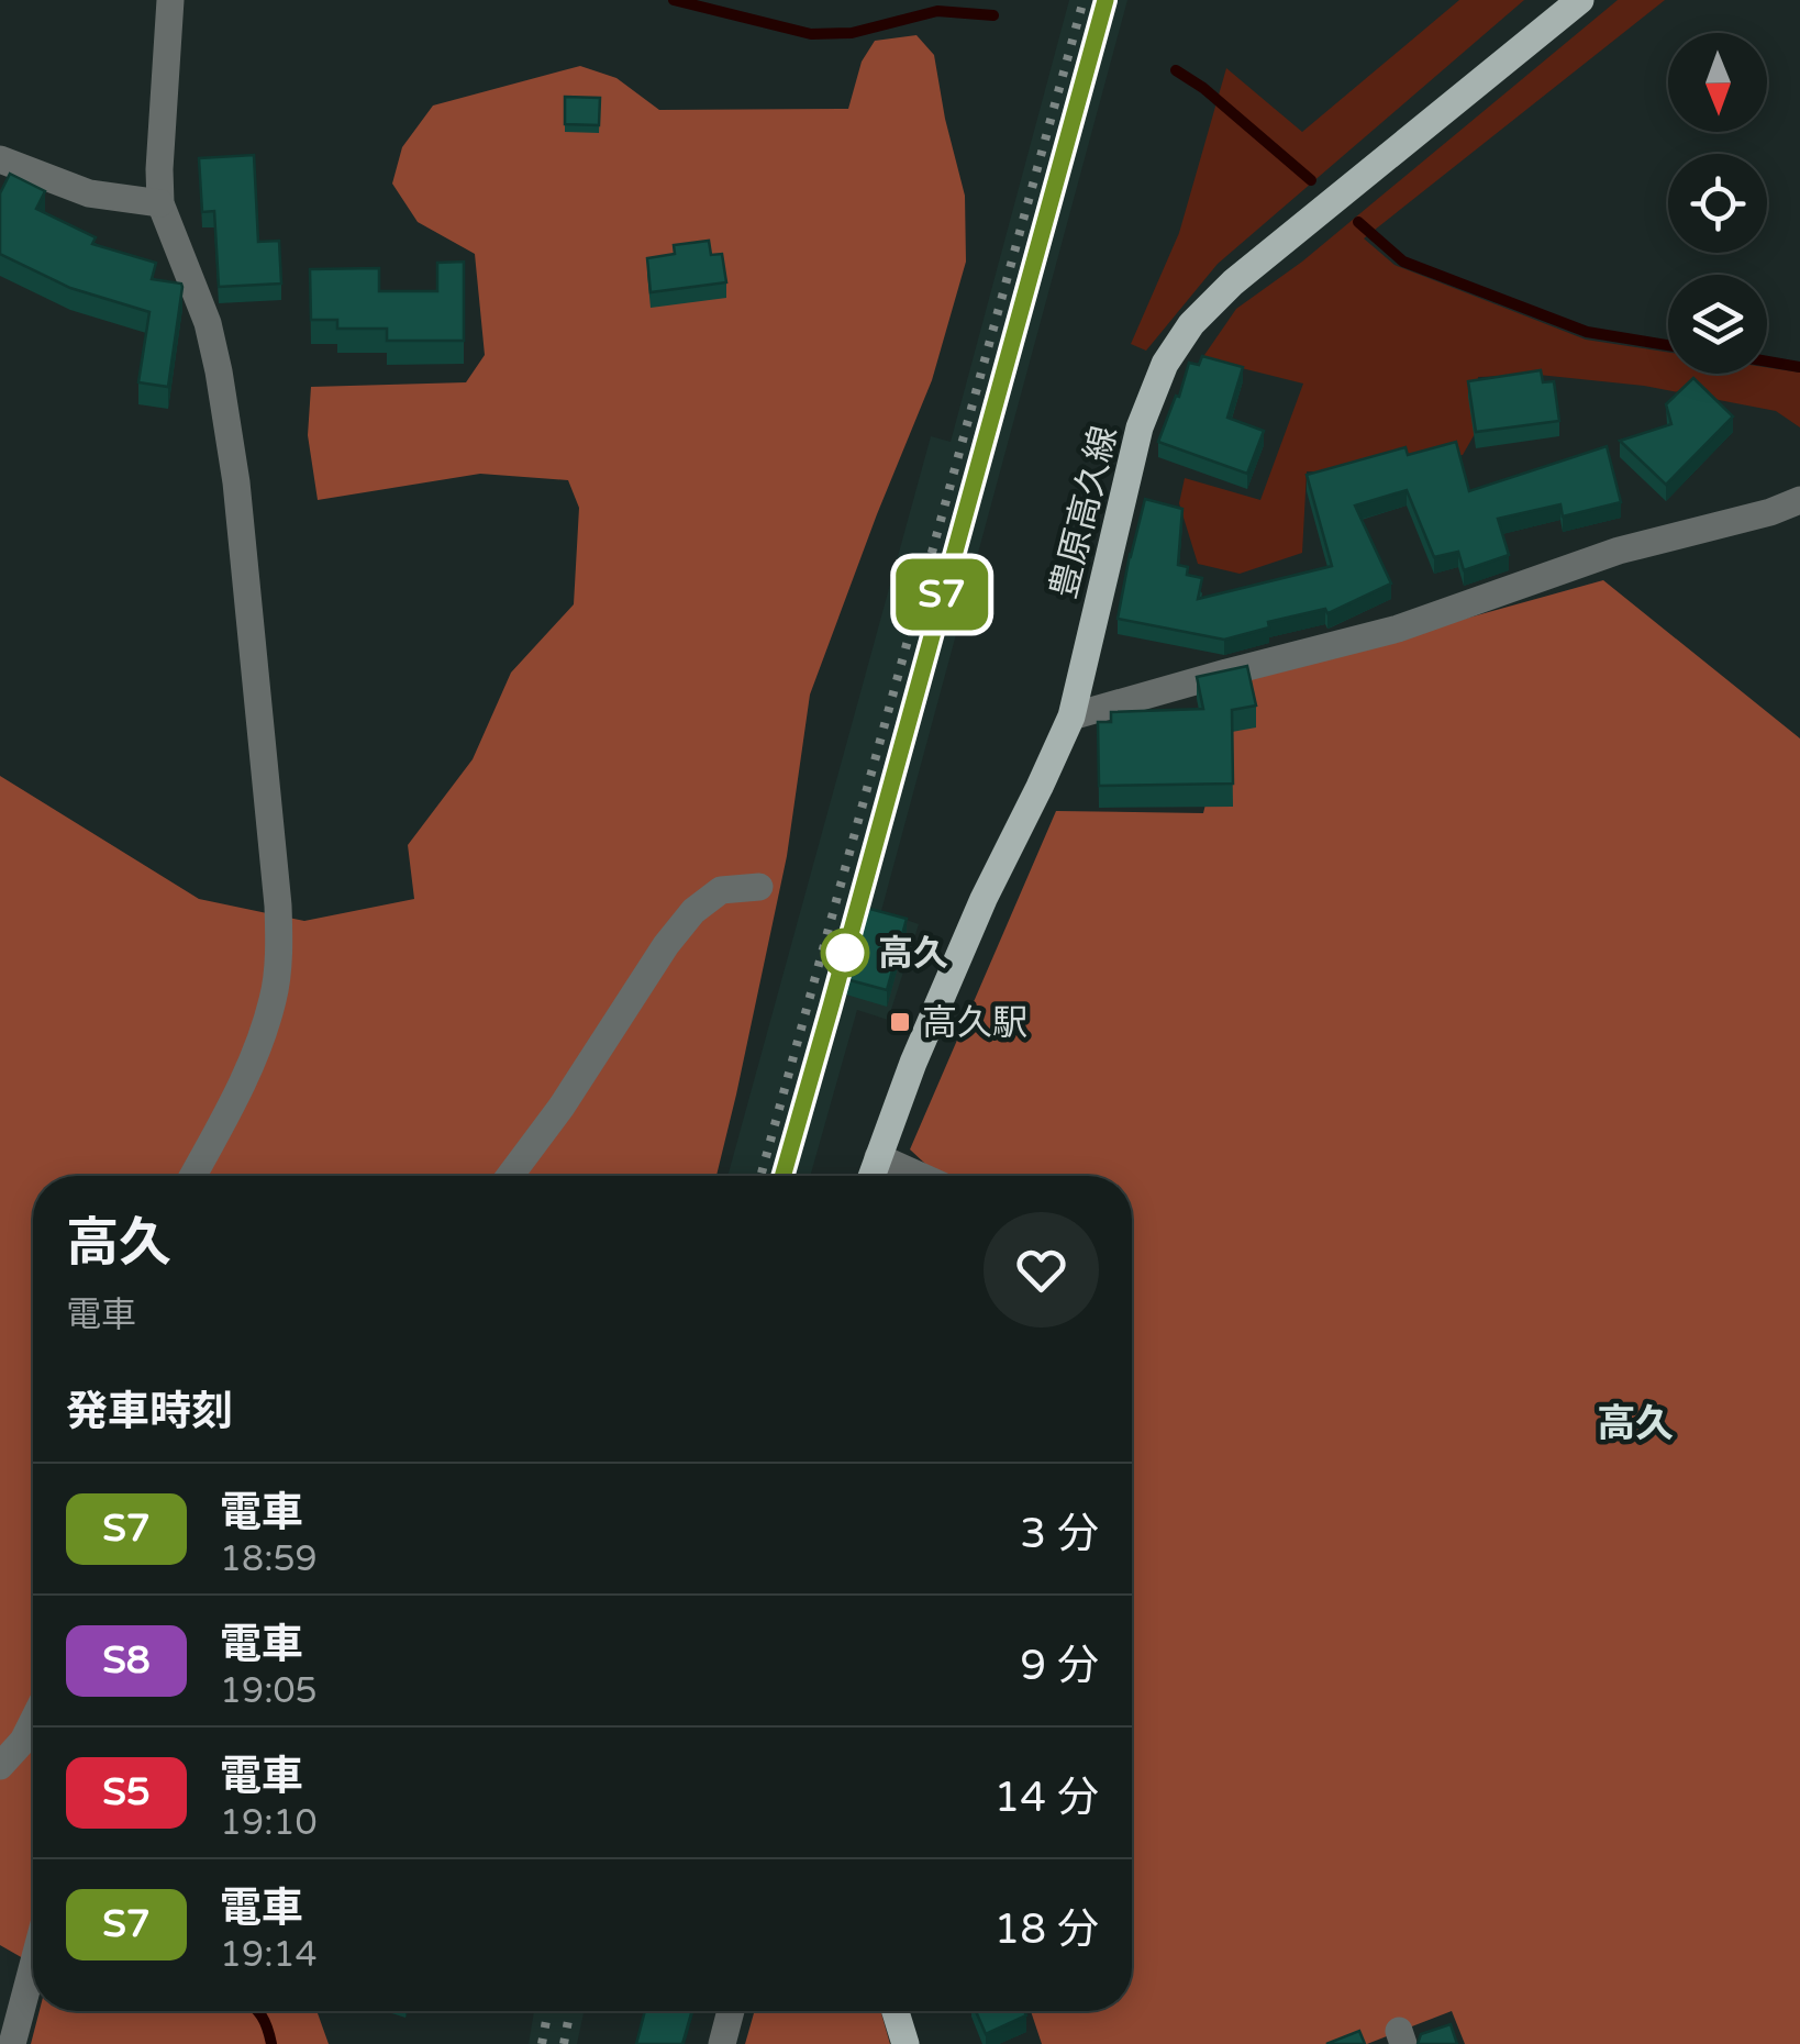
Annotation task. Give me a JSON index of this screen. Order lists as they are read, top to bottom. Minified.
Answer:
{"streets":{"main road":["豊原高久線"]},"districts":["高久"],"places":{"other":["高久"],"transit":["高久駅"]},"north":"bottom","page":{"on_map":"S7","heading":[["高久","電車"],"発車時刻"],"list":[{"mark":"S7","name":"電車","note":"18:59","value":"3 分"},{"mark":"S8","name":"電車","note":"19:05","value":"9 分"},{"mark":"S5","name":"電車","note":"19:10","value":"14 分"},{"mark":"S7","name":"電車","note":"19:14","value":"18 分"}]}}
